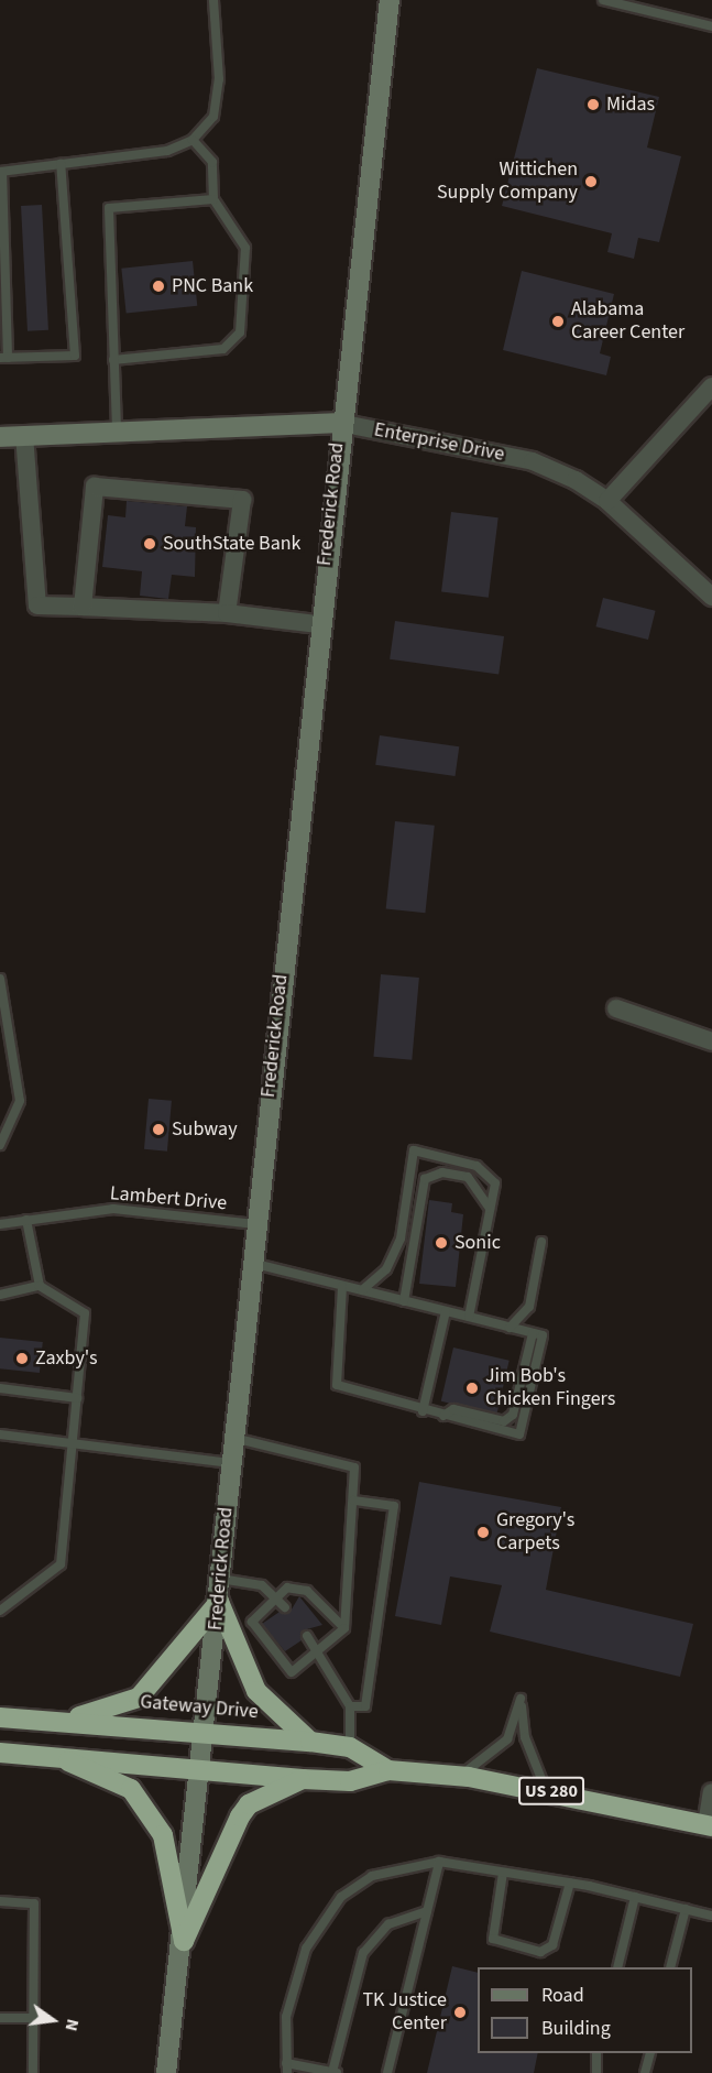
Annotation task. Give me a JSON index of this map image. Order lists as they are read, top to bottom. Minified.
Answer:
{"streets":{"highway":["Gateway Drive","US 280"],"main road":["Enterprise Drive","Frederick Road"],"lane":["Lambert Drive"]},"crossings":[["Enterprise Drive","Frederick Road"],["Frederick Road","Lambert Drive"],["Frederick Road","Gateway Drive"]],"places":["Midas","Wittichen Supply Company","PNC Bank","Alabama Career Center","SouthState Bank","Subway","Sonic","Zaxby's","Jim Bob's Chicken Fingers","Gregory's Carpets","TK Justice Center"],"legend":["Road","Building"],"north":"right"}
